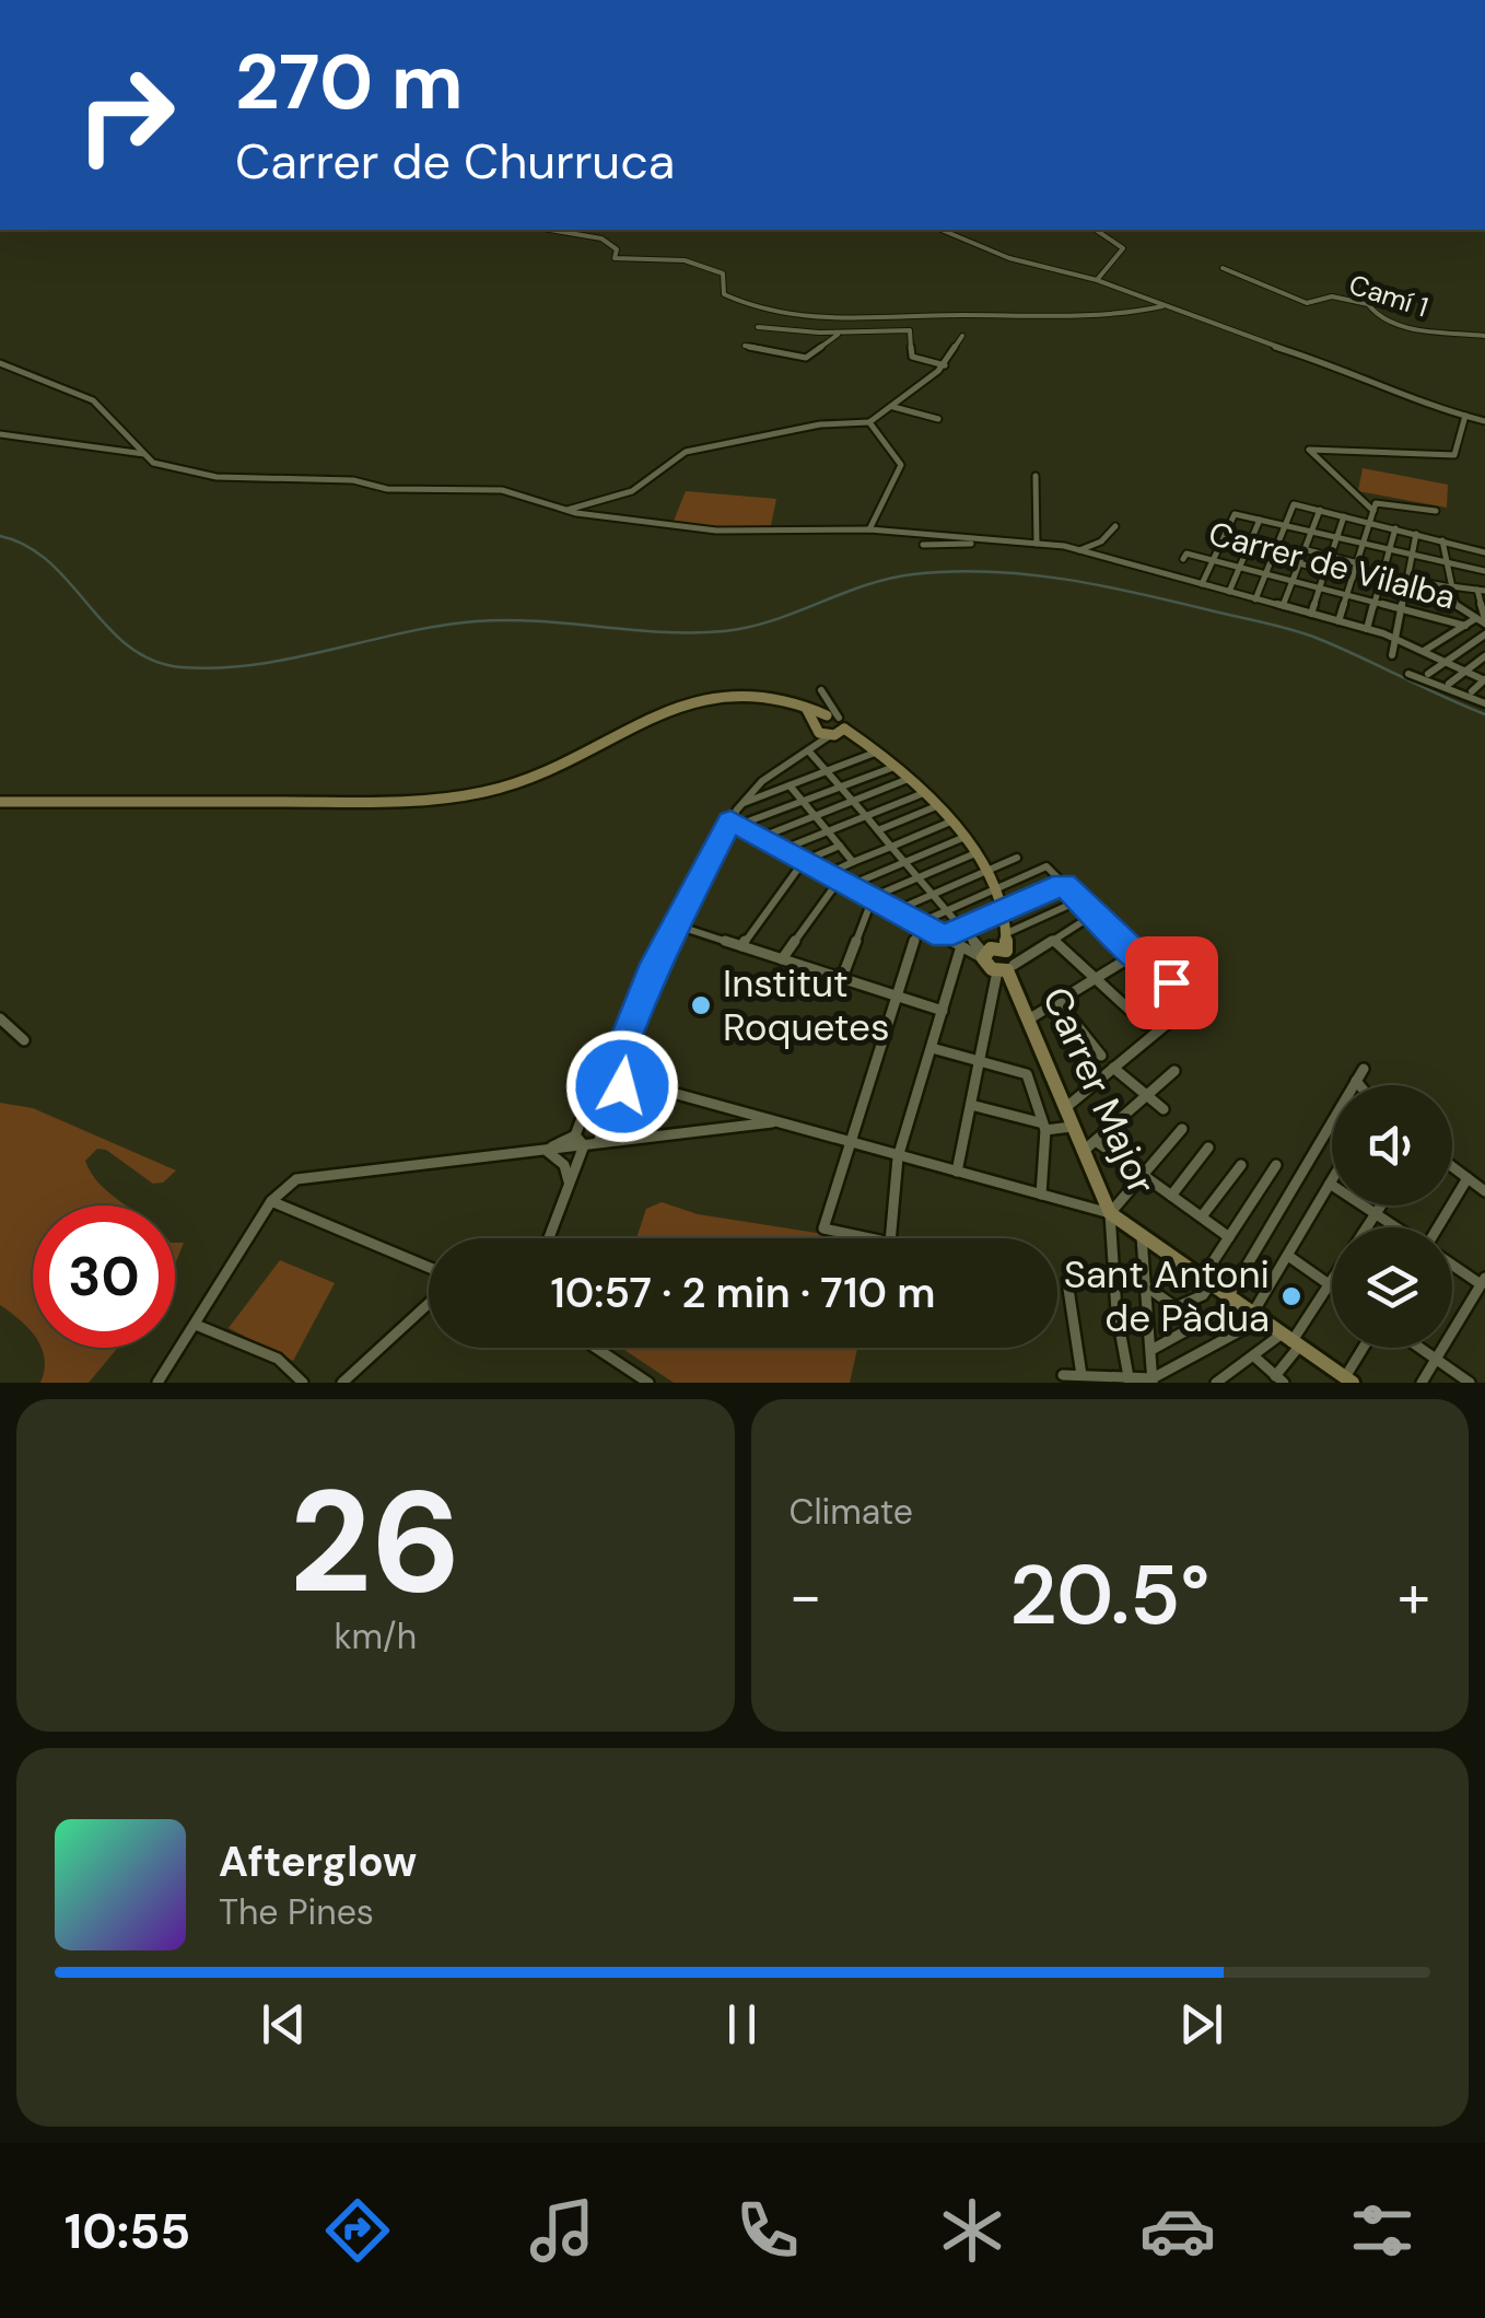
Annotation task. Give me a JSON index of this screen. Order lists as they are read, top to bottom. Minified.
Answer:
{"streets":{"street":["Camí 1","Carrer de Vilalba","Carrer Major"]},"places":["Institut Roquetes","Sant Antoni de Pàdua"],"page":{"turn":["270 m","Carrer de Churruca"],"limit":"30","trip":"10:57 · 2 min · 710 m","tile":[["26","km/h"],"Climate"],"heat":["−","20.5°","+"],"song":["Afterglow","The Pines"],"tabs":"10:55"}}
